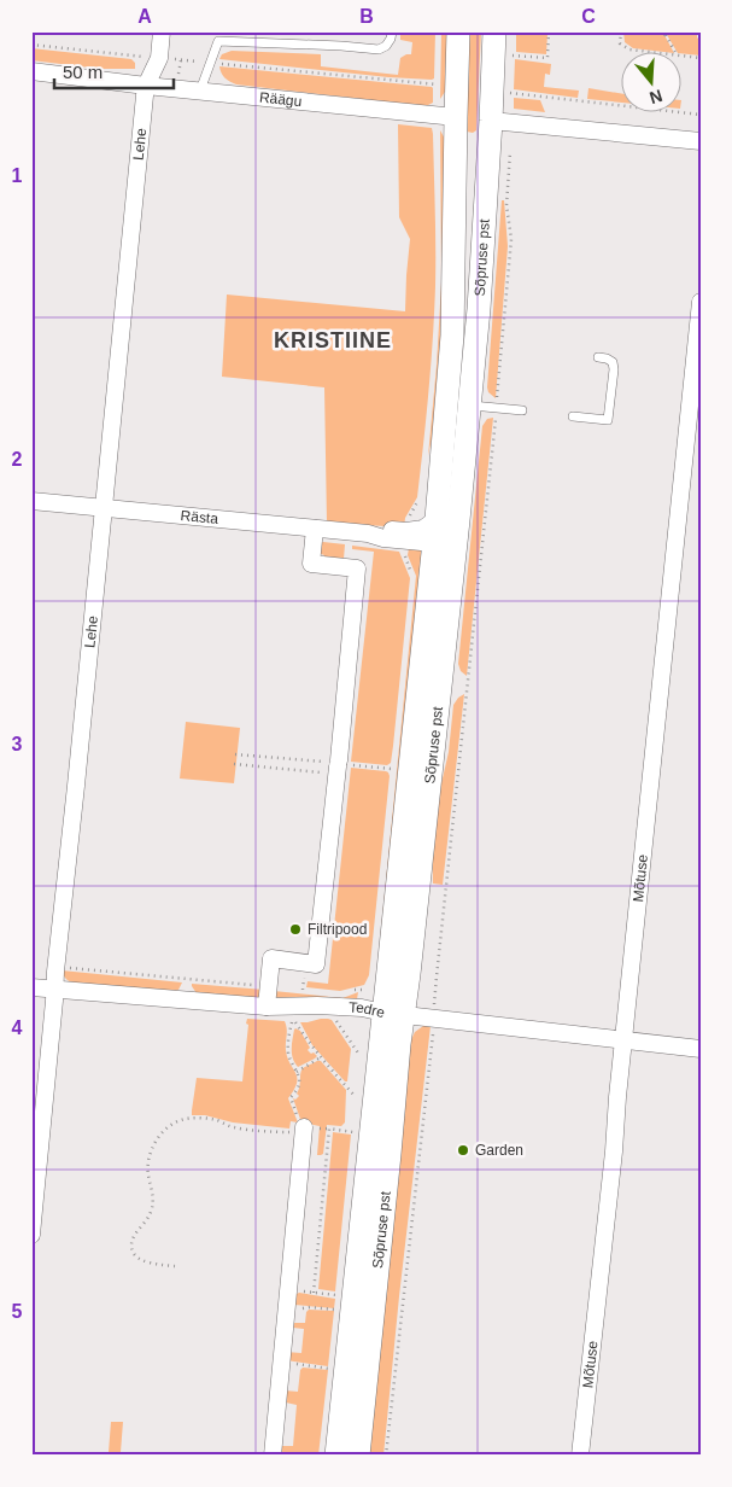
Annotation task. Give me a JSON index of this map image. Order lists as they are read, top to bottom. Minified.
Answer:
{"streets":{"main road":["Sõpruse pst"],"street":["Räägu","Lehe","Rästa","Mõtuse","Tedre"]},"crossings":[["Räägu","Lehe"],["Räägu","Sõpruse pst"],["Lehe","Rästa"],["Lehe","Tedre"],["Sõpruse pst","Rästa"],["Sõpruse pst","Tedre"],["Mõtuse","Tedre"]],"districts":["KRISTIINE"],"places":["Filtripood","Garden"],"scale_bar":"50 m","north":"bottom","grid":{"columns":["A","B","C"],"rows":["1","2","3","4","5"]}}
